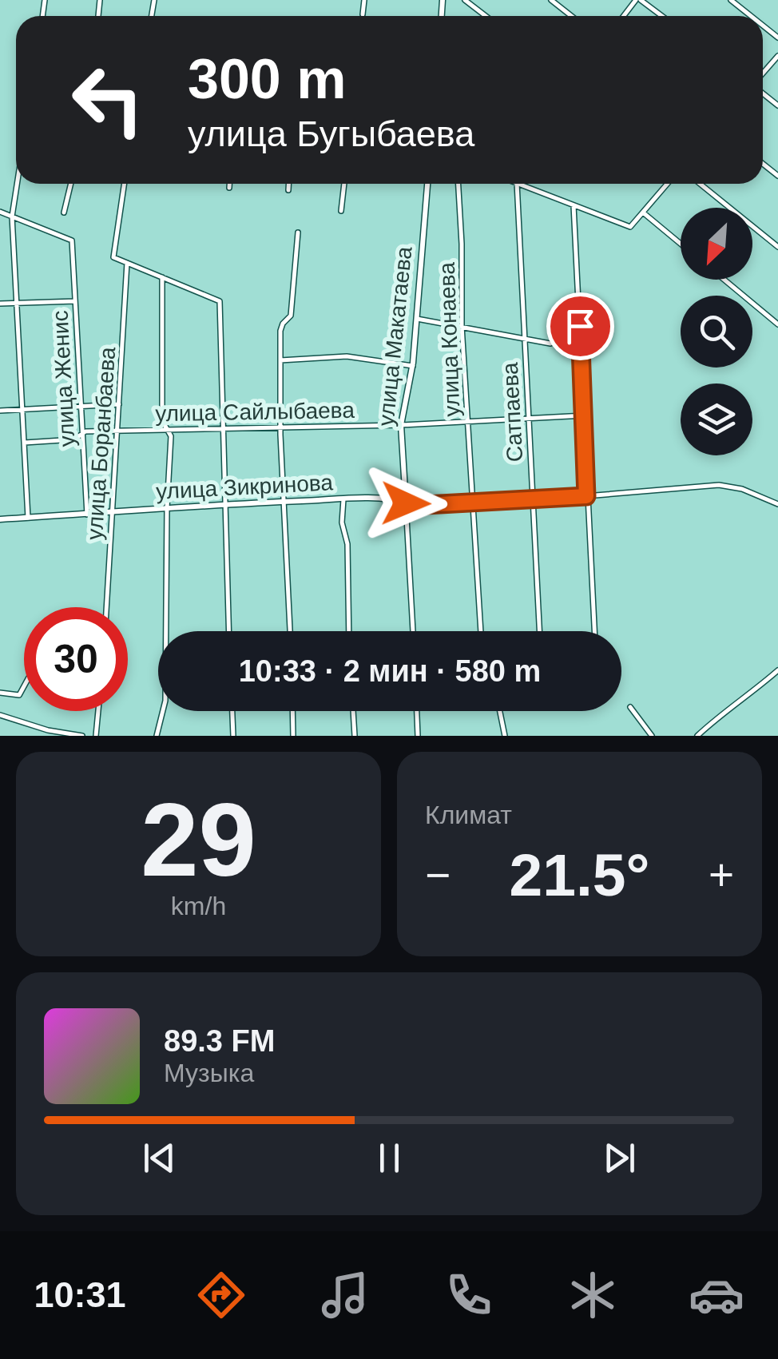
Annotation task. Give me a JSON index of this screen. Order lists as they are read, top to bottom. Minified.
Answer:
{"streets":{"street":["улица Макатаева","улица Конаева","улица Женис","улица Сайлыбаева","Сатпаева","улица Боранбаева","улица Зикринова"]},"crossings":[["улица Макатаева","улица Сайлыбаева"],["улица Макатаева","улица Зикринова"],["улица Конаева","улица Сайлыбаева"],["улица Конаева","улица Зикринова"],["улица Женис","улица Сайлыбаева"],["улица Женис","улица Зикринова"],["улица Сайлыбаева","Сатпаева"],["улица Сайлыбаева","улица Боранбаева"],["Сатпаева","улица Зикринова"],["улица Боранбаева","улица Зикринова"]],"north":"bottom left","page":{"turn":["300 m","улица Бугыбаева"],"limit":"30","trip":"10:33 · 2 мин · 580 m","tile":[["29","km/h"],"Климат"],"heat":["−","21.5°","+"],"song":["89.3 FM","Музыка"],"tabs":"10:31"}}
